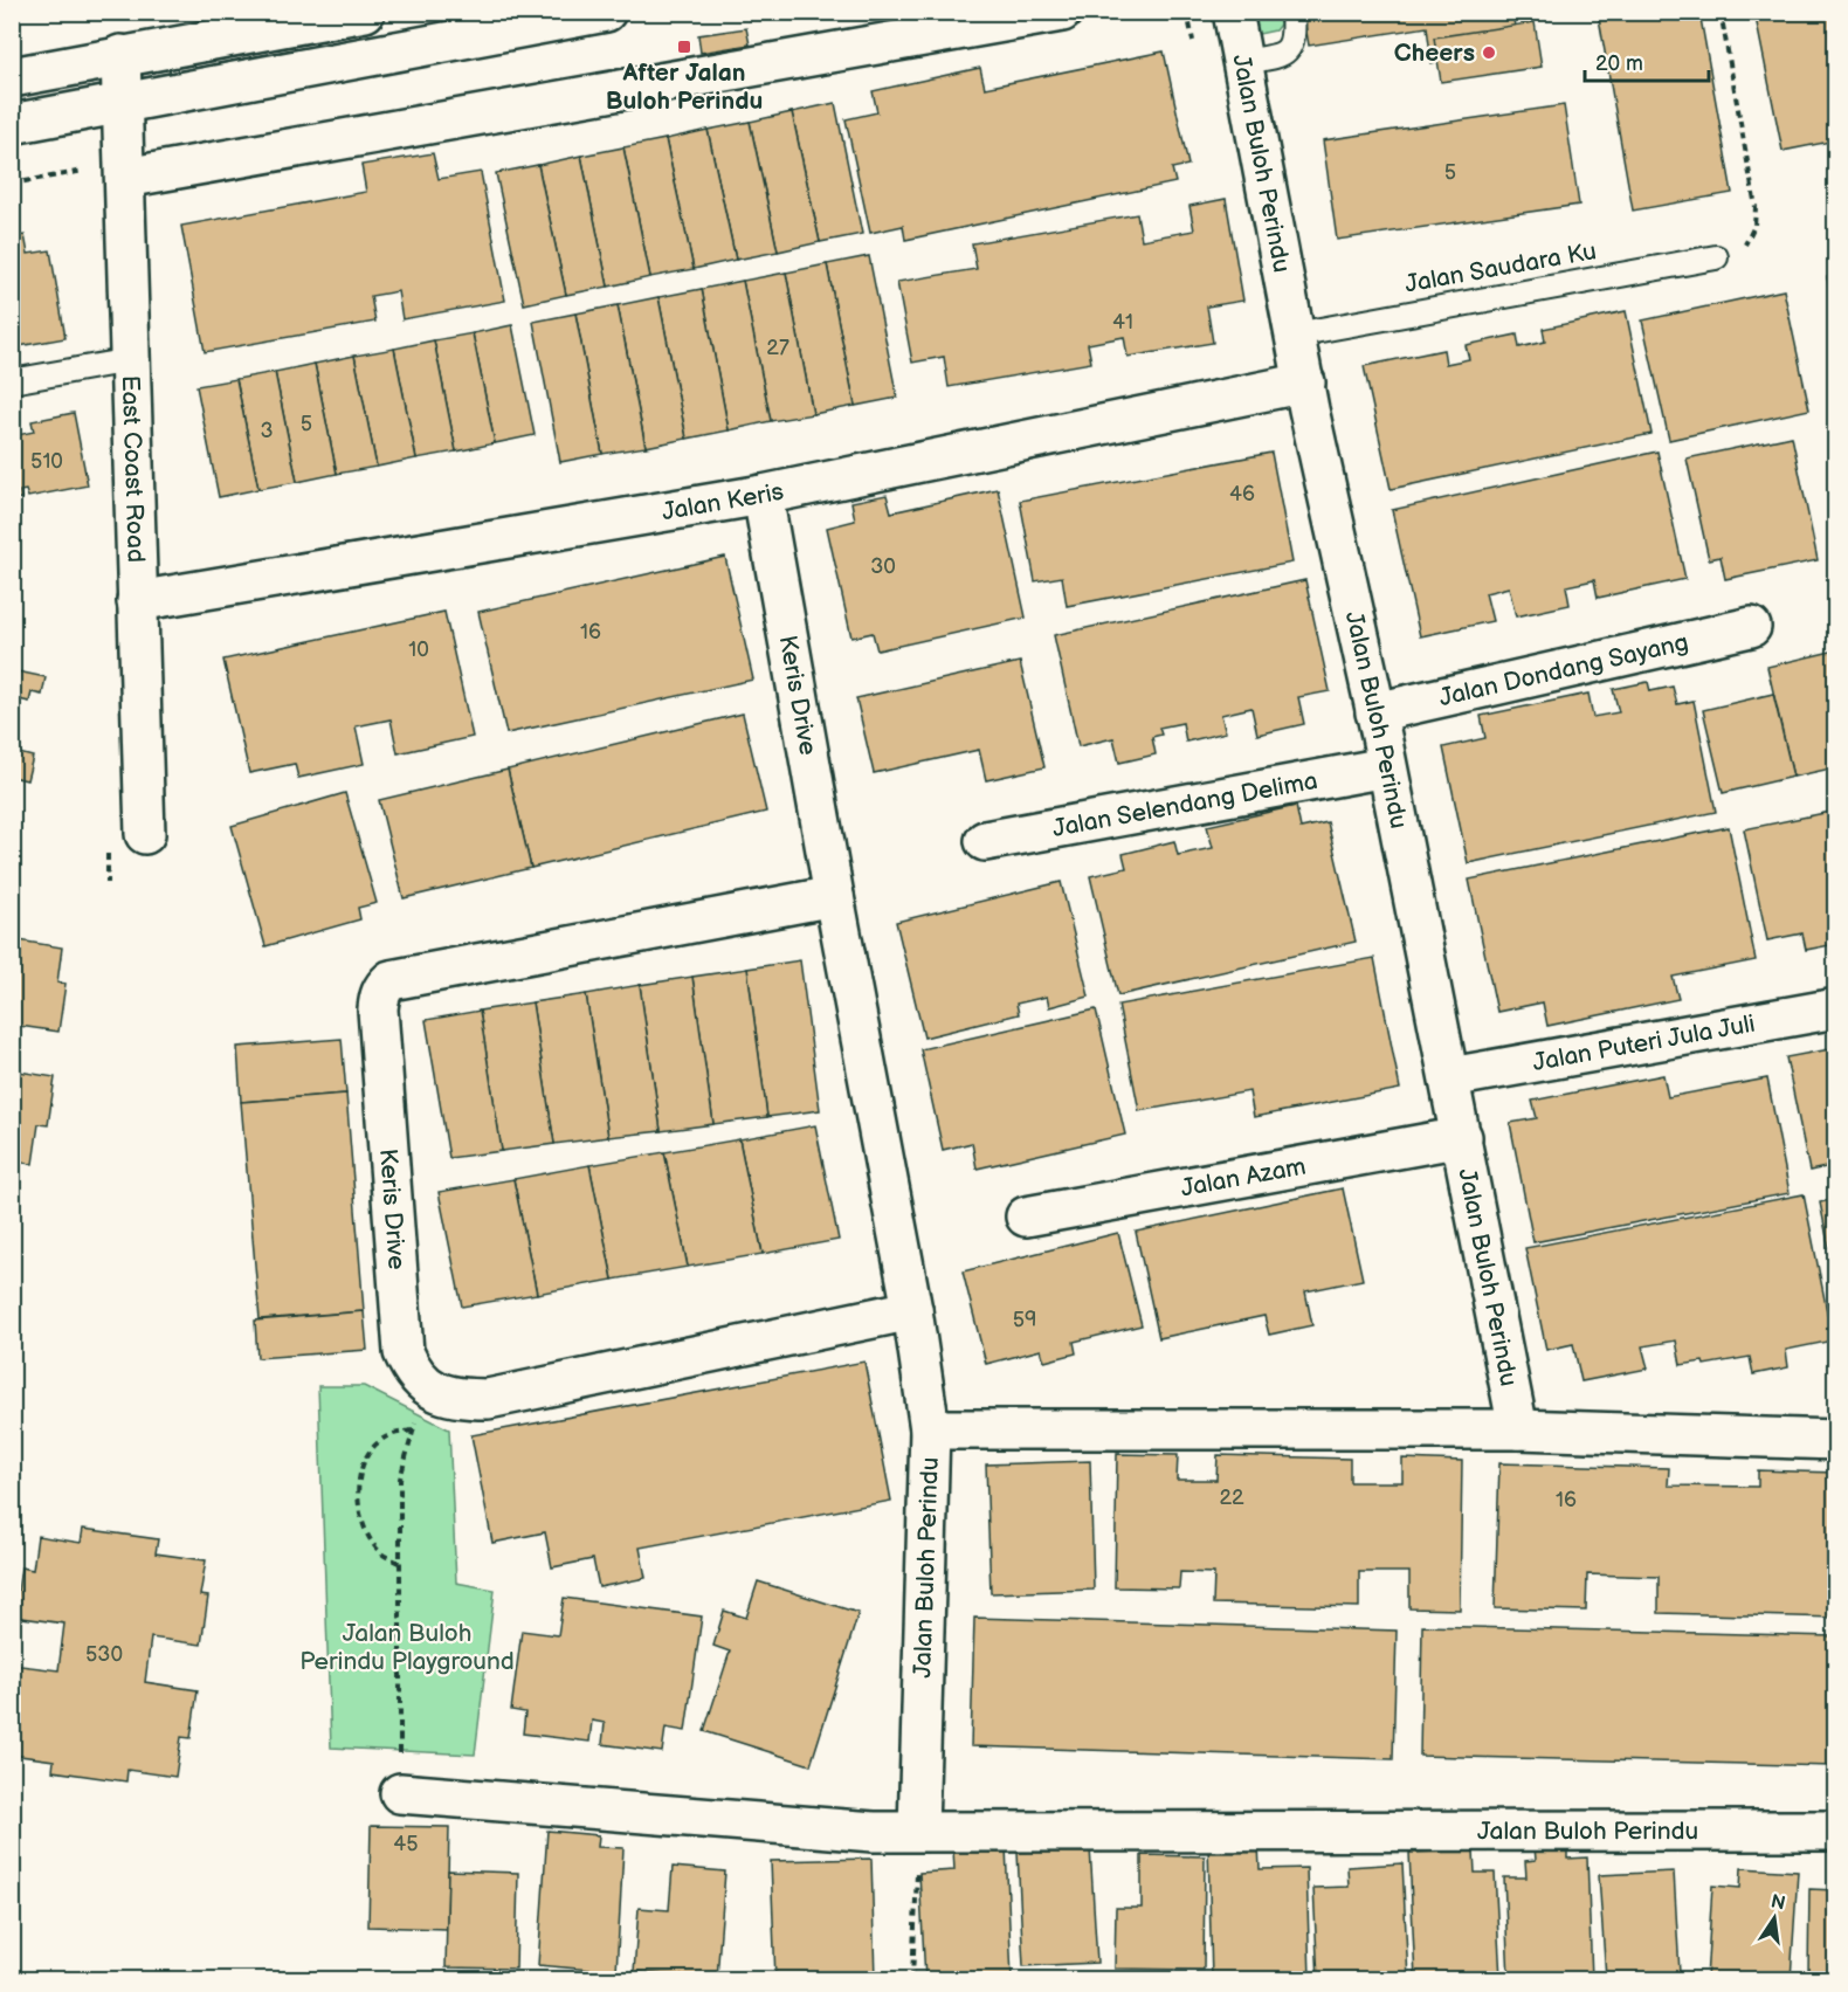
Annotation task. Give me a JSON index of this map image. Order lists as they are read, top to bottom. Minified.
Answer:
{"streets":{"street":["Jalan Buloh Perindu","East Coast Road","Jalan Keris","Jalan Dondang Sayang","Keris Drive","Jalan Selendang Delima","Jalan Puteri Jula Juli","Jalan Azam"],"lane":["Jalan Saudara Ku"]},"crossings":[["Jalan Buloh Perindu","Jalan Saudara Ku"],["Jalan Buloh Perindu","Jalan Keris"],["Jalan Buloh Perindu","Jalan Dondang Sayang"],["Jalan Buloh Perindu","Keris Drive"],["Jalan Buloh Perindu","Jalan Selendang Delima"],["Jalan Buloh Perindu","Jalan Puteri Jula Juli"],["Jalan Buloh Perindu","Jalan Azam"],["East Coast Road","Jalan Keris"],["Jalan Keris","Keris Drive"]],"parks":["Jalan Buloh Perindu Playground"],"places":{"transit":["After Jalan Buloh Perindu"],"other":["Cheers"]},"house_numbers":["5","41","27","5","3","510","46","30","16","10","59","22","16","530","45"],"scale_bar":"20 m","north":"top"}
